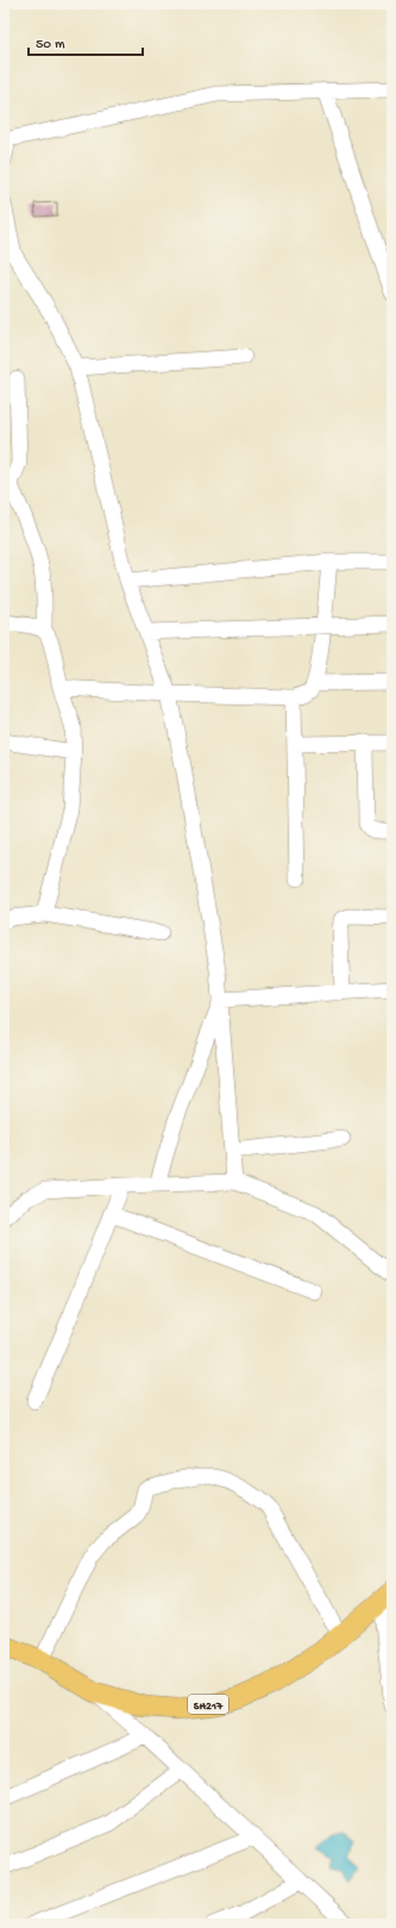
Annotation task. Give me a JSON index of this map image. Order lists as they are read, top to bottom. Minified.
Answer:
{"streets":{"main road":["SH217"]},"scale_bar":"50 m"}
